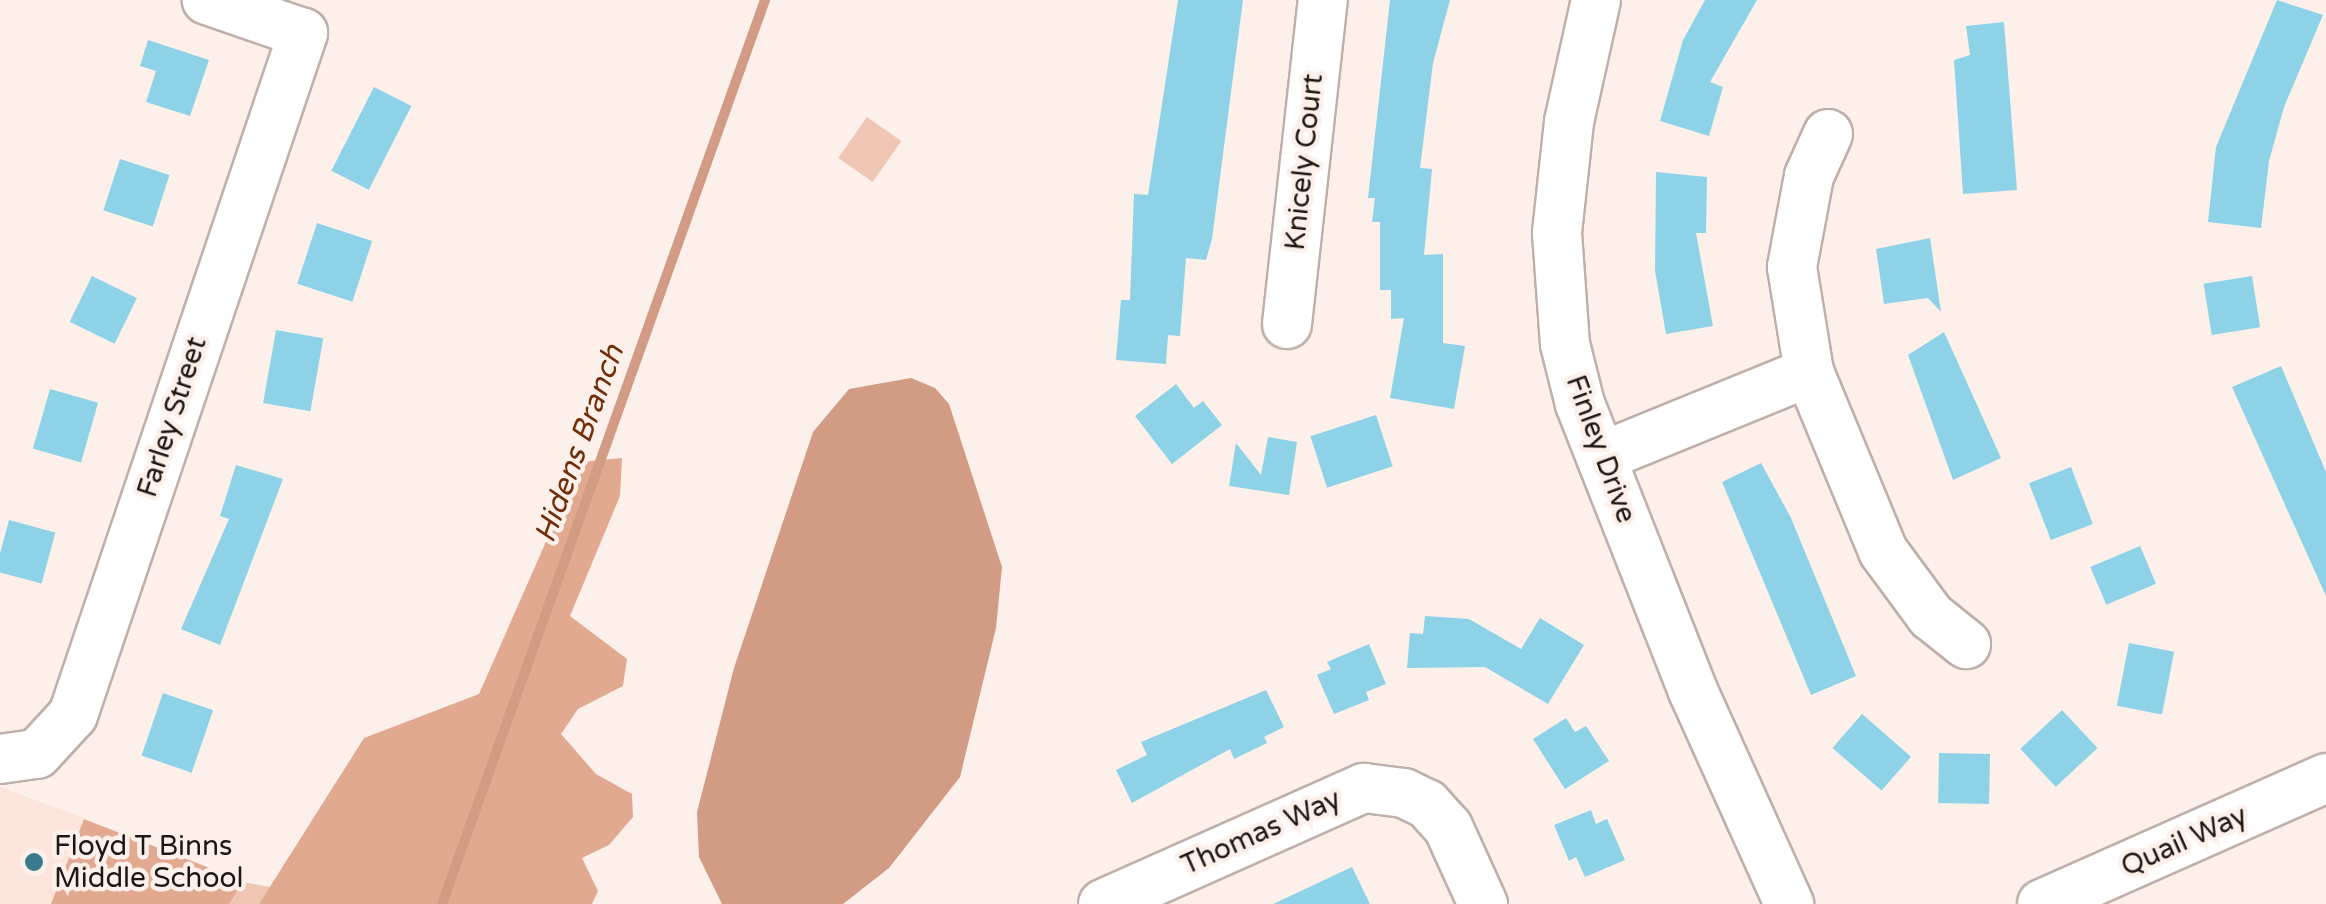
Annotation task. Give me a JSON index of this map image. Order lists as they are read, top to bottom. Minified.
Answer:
{"streets":{"street":["Knicely Court","Farley Street","Finley Drive","Thomas Way","Quail Way"]},"water":["Hidens Branch"],"places":["Floyd T Binns Middle School"]}
